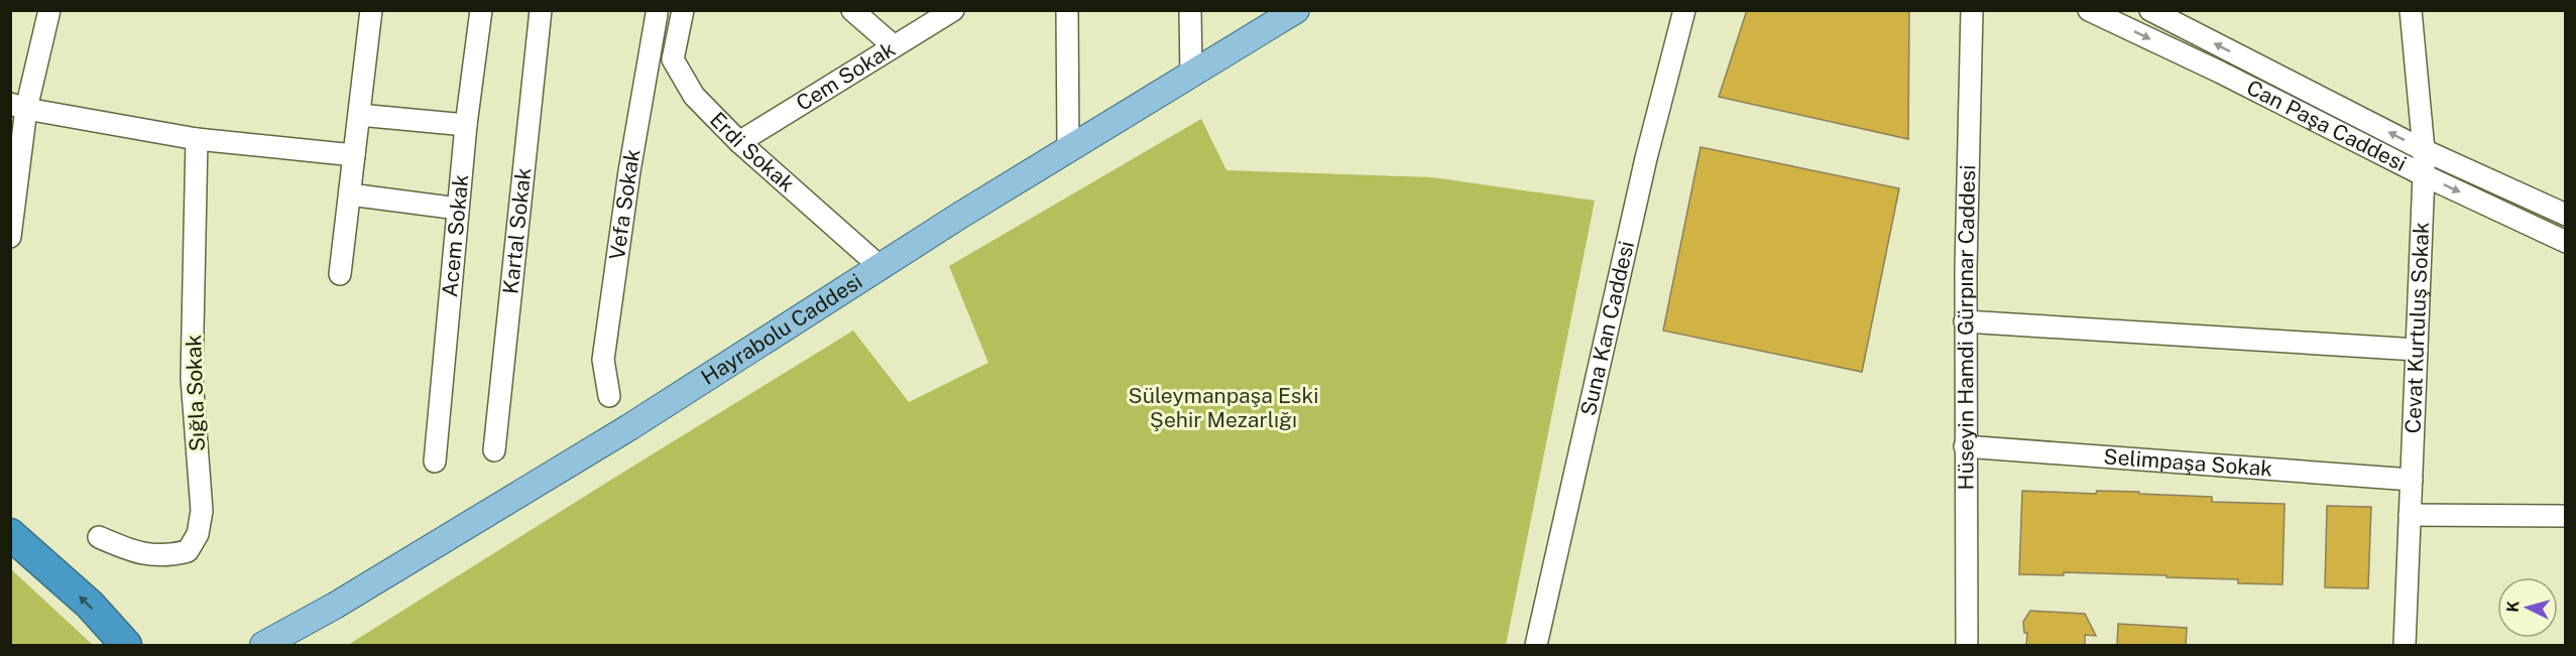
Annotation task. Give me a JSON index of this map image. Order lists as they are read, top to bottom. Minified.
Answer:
{"streets":{"main road":["Hayrabolu Caddesi"],"street":["Cem Sokak","Can Paşa Caddesi","Erdi Sokak","Vefa Sokak","Kartal Sokak","Acem Sokak","Suna Kan Caddesi","Hüseyin Hamdi Gürpınar Caddesi","Cevat Kurtuluş Sokak","Sığla Sokak","Selimpaşa Sokak"]},"crossings":[["Cem Sokak","Erdi Sokak"],["Can Paşa Caddesi","Cevat Kurtuluş Sokak"],["Erdi Sokak","Hayrabolu Caddesi"],["Hüseyin Hamdi Gürpınar Caddesi","Selimpaşa Sokak"],["Cevat Kurtuluş Sokak","Selimpaşa Sokak"]],"parks":["Süleymanpaşa Eski Şehir Mezarlığı"],"north":"left"}
